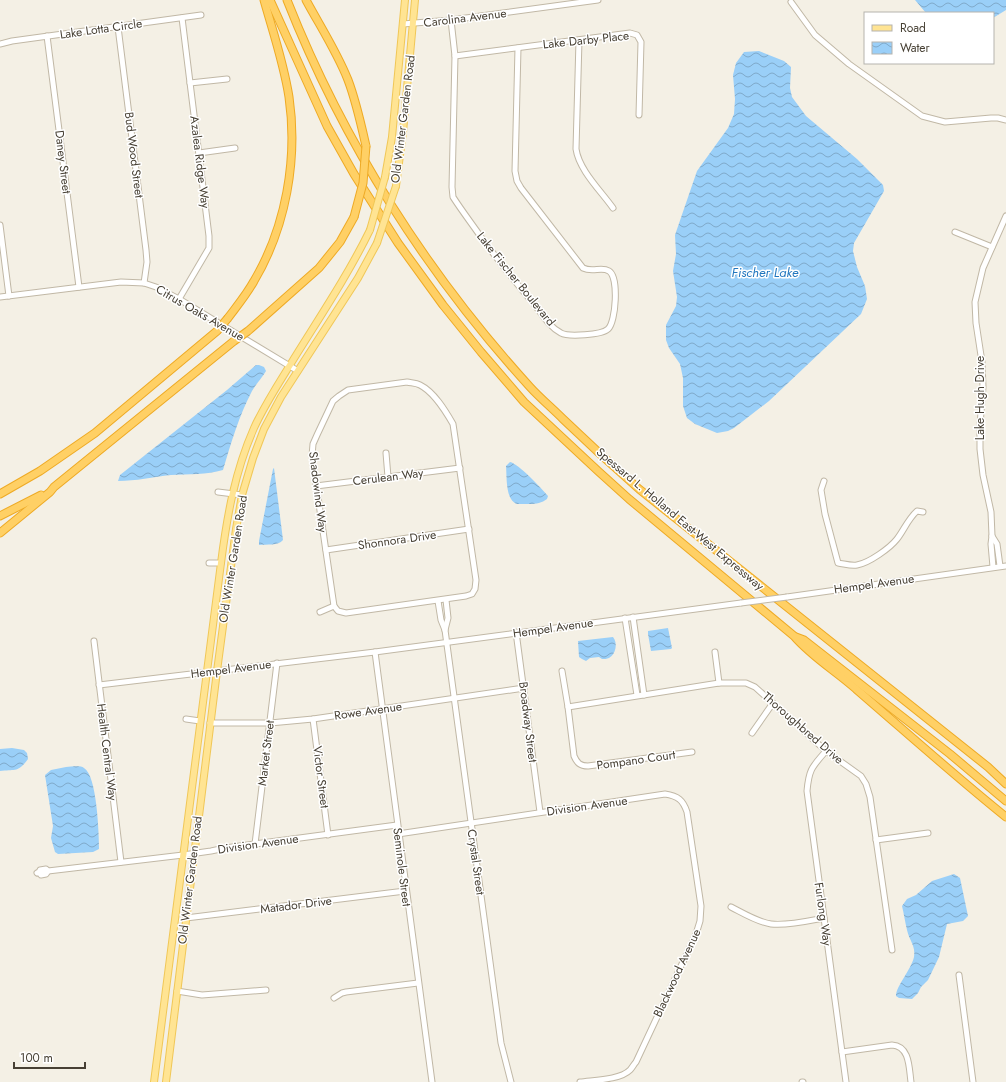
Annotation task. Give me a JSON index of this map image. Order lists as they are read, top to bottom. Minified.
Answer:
{"streets":{"highway":["Spessard L. Holland East-West Expressway"],"main road":["Old Winter Garden Road"],"street":["Carolina Avenue","Lake Lotta Circle","Lake Darby Place","Bud Wood Street","Daney Street","Azalea Ridge Way","Lake Fischer Boulevard","Citrus Oaks Avenue","Lake Hugh Drive","Cerulean Way","Shadowind Way","Shonnora Drive","Hempel Avenue","Rowe Avenue","Broadway Street","Thoroughbred Drive","Health Central Way","Market Street","Pompano Court","Victor Street","Division Avenue","Crystal Street","Seminole Street","Matador Drive","Furlong Way","Blackwood Avenue"]},"crossings":[["Carolina Avenue","Old Winter Garden Road"],["Carolina Avenue","Lake Fischer Boulevard"],["Lake Lotta Circle","Bud Wood Street"],["Lake Lotta Circle","Daney Street"],["Lake Lotta Circle","Azalea Ridge Way"],["Lake Darby Place","Lake Fischer Boulevard"],["Old Winter Garden Road","Citrus Oaks Avenue"],["Old Winter Garden Road","Hempel Avenue"],["Old Winter Garden Road","Rowe Avenue"],["Old Winter Garden Road","Division Avenue"],["Old Winter Garden Road","Matador Drive"],["Bud Wood Street","Citrus Oaks Avenue"],["Daney Street","Citrus Oaks Avenue"],["Azalea Ridge Way","Citrus Oaks Avenue"],["Lake Hugh Drive","Hempel Avenue"],["Cerulean Way","Shadowind Way"],["Shadowind Way","Shonnora Drive"],["Hempel Avenue","Broadway Street"],["Hempel Avenue","Health Central Way"],["Hempel Avenue","Market Street"],["Hempel Avenue","Crystal Street"],["Hempel Avenue","Seminole Street"],["Rowe Avenue","Broadway Street"],["Rowe Avenue","Market Street"],["Rowe Avenue","Victor Street"],["Rowe Avenue","Crystal Street"],["Rowe Avenue","Seminole Street"],["Broadway Street","Division Avenue"],["Thoroughbred Drive","Pompano Court"],["Thoroughbred Drive","Furlong Way"],["Health Central Way","Division Avenue"],["Market Street","Division Avenue"],["Victor Street","Division Avenue"],["Division Avenue","Crystal Street"],["Division Avenue","Seminole Street"],["Division Avenue","Blackwood Avenue"],["Seminole Street","Matador Drive"]],"water":["Fischer Lake"],"legend":["Road","Water"],"scale_bar":"100 m"}
